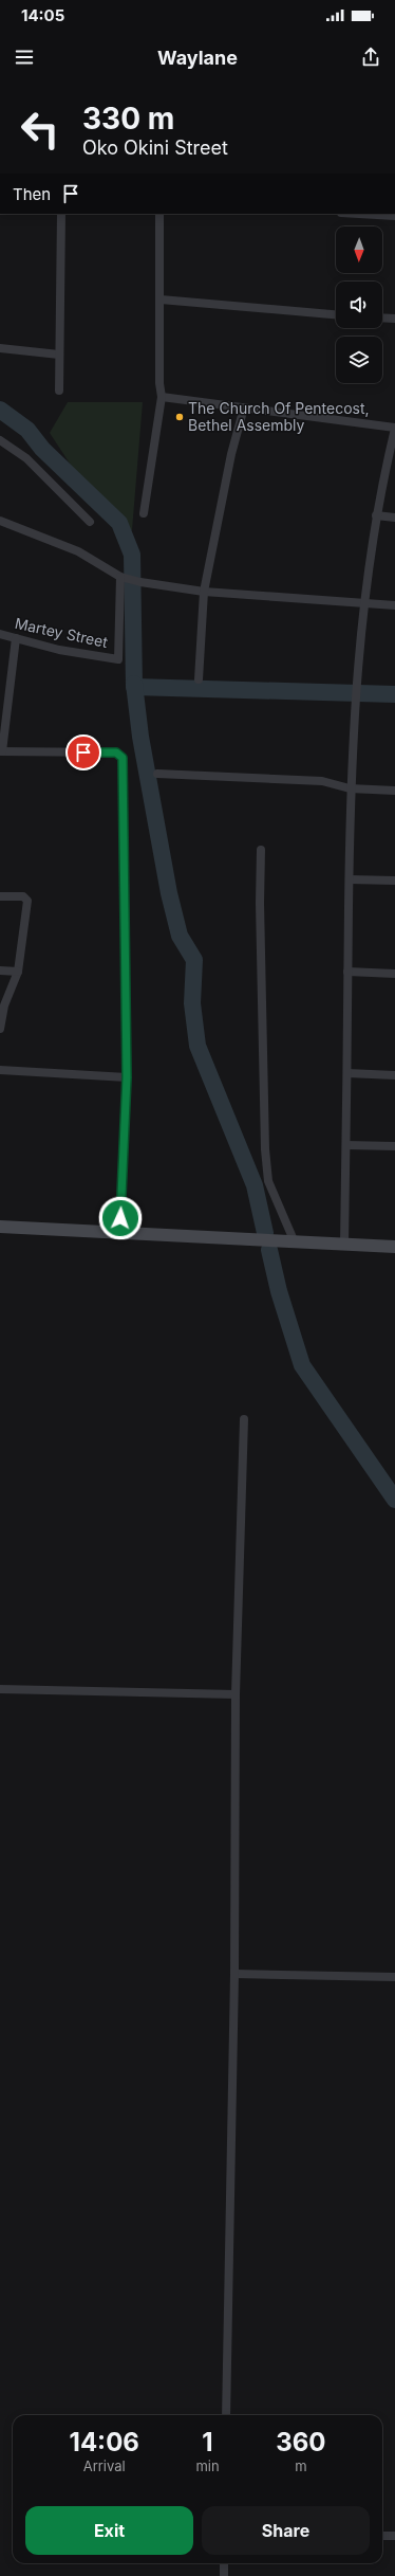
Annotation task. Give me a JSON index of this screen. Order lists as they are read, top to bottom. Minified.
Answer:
{"streets":{"street":["Martey Street"]},"places":["The Church Of Pentecost, Bethel Assembly"],"north":"bottom","page":{"status":"14:05","header":"Waylane","turn":["330 m","Oko Okini Street"],"then":"Then","eta":["14:06","Arrival","1","min","360","m"],"buttons":["Exit","Share"]}}
